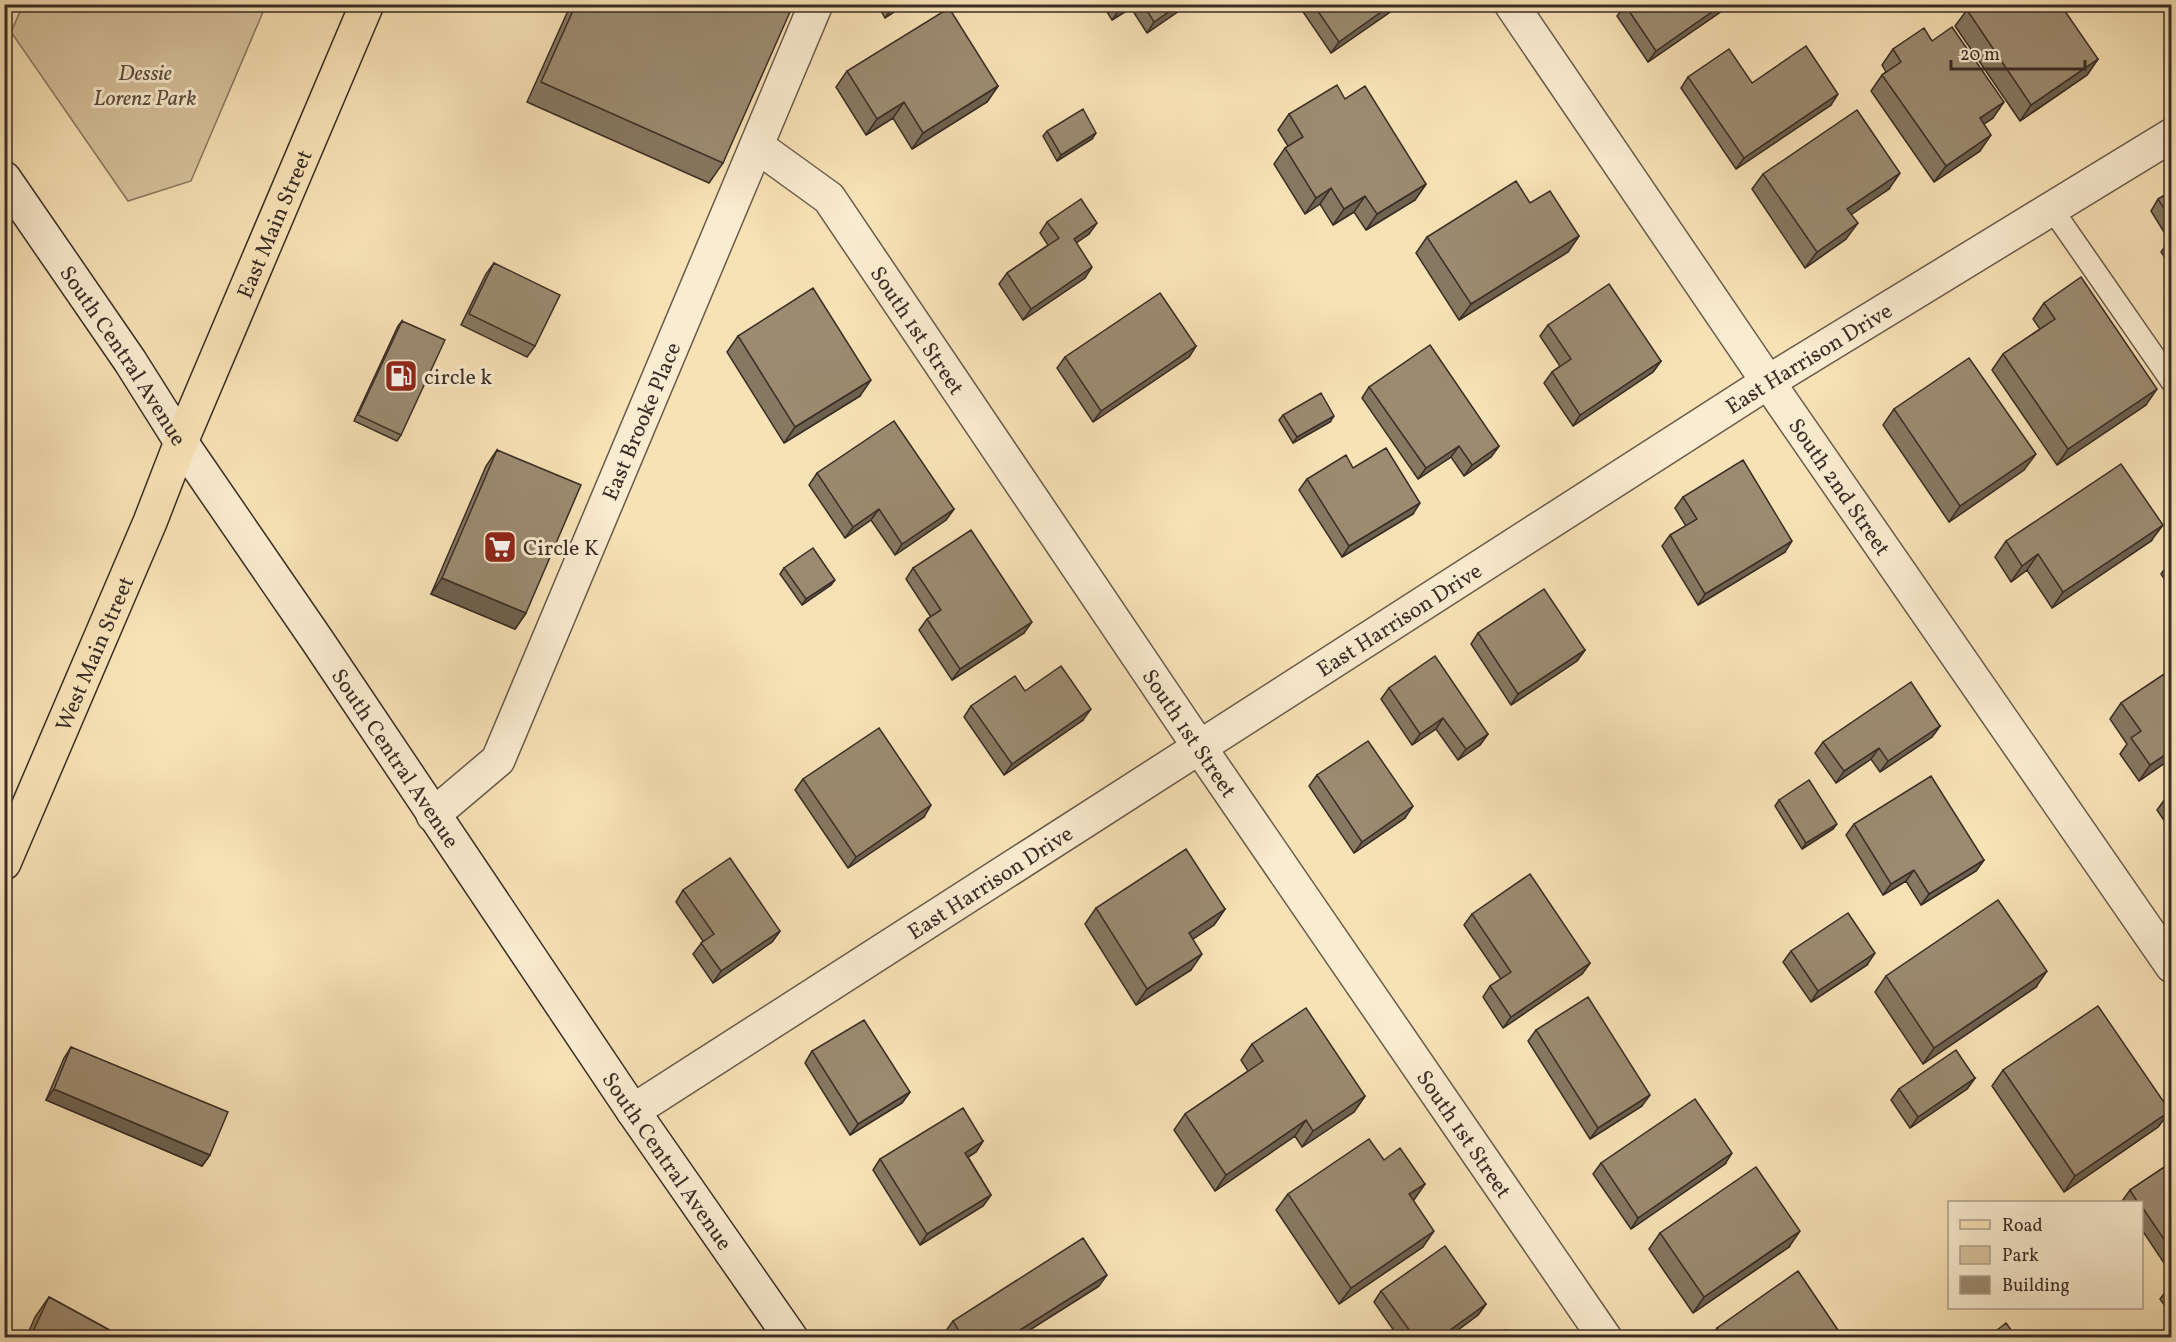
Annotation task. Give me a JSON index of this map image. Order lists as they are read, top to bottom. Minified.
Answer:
{"streets":{"main road":["East Main Street","West Main Street"],"street":["South 1st Street","South Central Avenue","East Harrison Drive","East Brooke Place","South 2nd Street"]},"crossings":[["East Main Street","South Central Avenue"],["East Main Street","West Main Street"],["South 1st Street","East Harrison Drive"],["South 1st Street","East Brooke Place"],["South Central Avenue","East Harrison Drive"],["South Central Avenue","East Brooke Place"],["South Central Avenue","West Main Street"],["East Harrison Drive","South 2nd Street"]],"parks":["Dessie Lorenz Park"],"places":{"fuel station":["circle k"],"supermarket":["Circle K"]},"legend":["Road","Park","Building"],"scale_bar":"20 m"}
